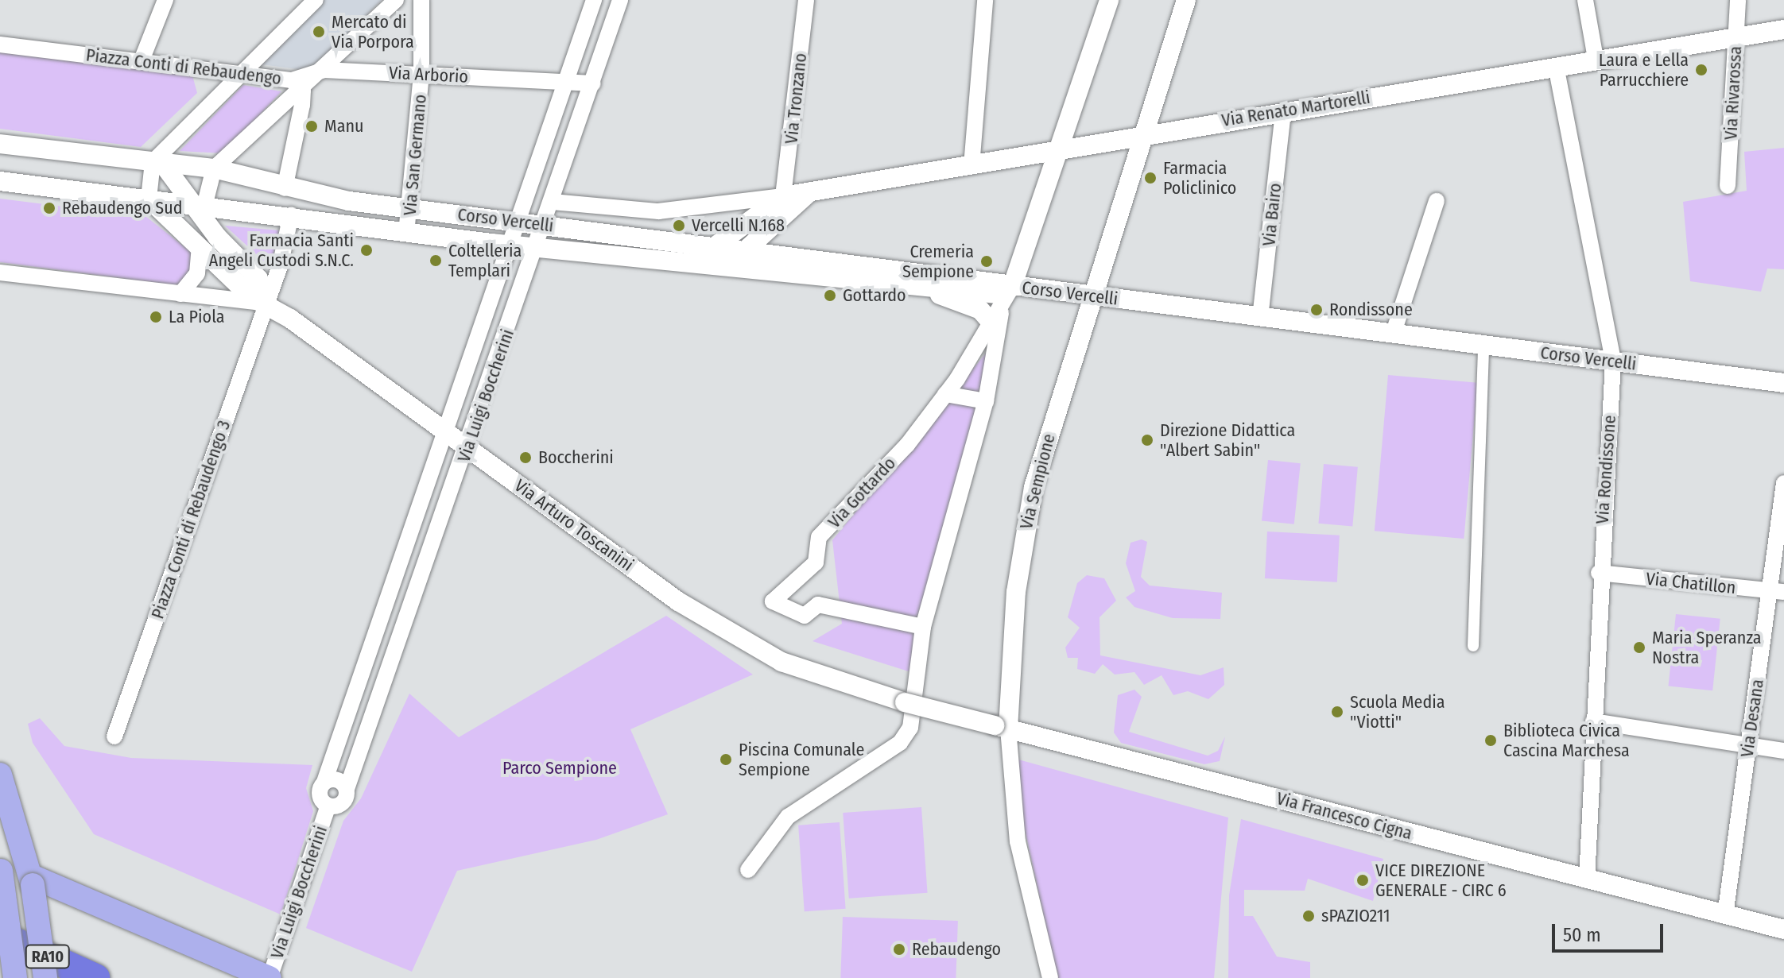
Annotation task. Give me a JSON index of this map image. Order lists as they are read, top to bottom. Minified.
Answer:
{"streets":{"highway":["RA10"],"street":["Piazza Conti di Rebaudengo","Via Arborio","Via Rivarossa","Via Tronzano","Via Renato Martorelli","Via San Germano","Via Bairo","Corso Vercelli","Via Luigi Boccherini","Via Rondissone","Via Sempione","Via Gottardo","Piazza Conti di Rebaudengo 3","Via Arturo Toscanini","Via Chatillon","Via Desana","Via Francesco Cigna"]},"crossings":[["Piazza Conti di Rebaudengo","Corso Vercelli"],["Via Arborio","Via San Germano"],["Via Arborio","Via Luigi Boccherini"],["Via Rivarossa","Via Renato Martorelli"],["Via Tronzano","Via Renato Martorelli"],["Via Renato Martorelli","Via Bairo"],["Via Renato Martorelli","Corso Vercelli"],["Via Renato Martorelli","Via Rondissone"],["Via Renato Martorelli","Via Sempione"],["Via Renato Martorelli","Via Gottardo"],["Via San Germano","Corso Vercelli"],["Via Bairo","Corso Vercelli"],["Corso Vercelli","Via Luigi Boccherini"],["Corso Vercelli","Via Rondissone"],["Corso Vercelli","Via Sempione"],["Corso Vercelli","Via Gottardo"],["Corso Vercelli","Via Arturo Toscanini"],["Via Luigi Boccherini","Via Arturo Toscanini"],["Via Rondissone","Via Chatillon"],["Via Rondissone","Via Francesco Cigna"],["Via Sempione","Via Francesco Cigna"],["Piazza Conti di Rebaudengo 3","Via Arturo Toscanini"],["Via Arturo Toscanini","Via Francesco Cigna"],["Via Chatillon","Via Desana"],["Via Desana","Via Francesco Cigna"]],"parks":["Parco Sempione"],"places":["Mercato di Via Porpora","Laura e Lella Parrucchiere","Manu","Farmacia Policlinico","Rebaudengo Sud","Vercelli N.168","Farmacia Santi Angeli Custodi S.N.C.","Coltelleria Templari","Cremeria Sempione","Gottardo","Rondissone","La Piola","Direzione Didattica \"Albert Sabin\"","Boccherini","Maria Speranza Nostra","Scuola Media \"Viotti\"","Biblioteca Civica Cascina Marchesa","Piscina Comunale Sempione","VICE DIREZIONE GENERALE - CIRC 6","sPAZIO211","Rebaudengo"],"scale_bar":"50 m"}
